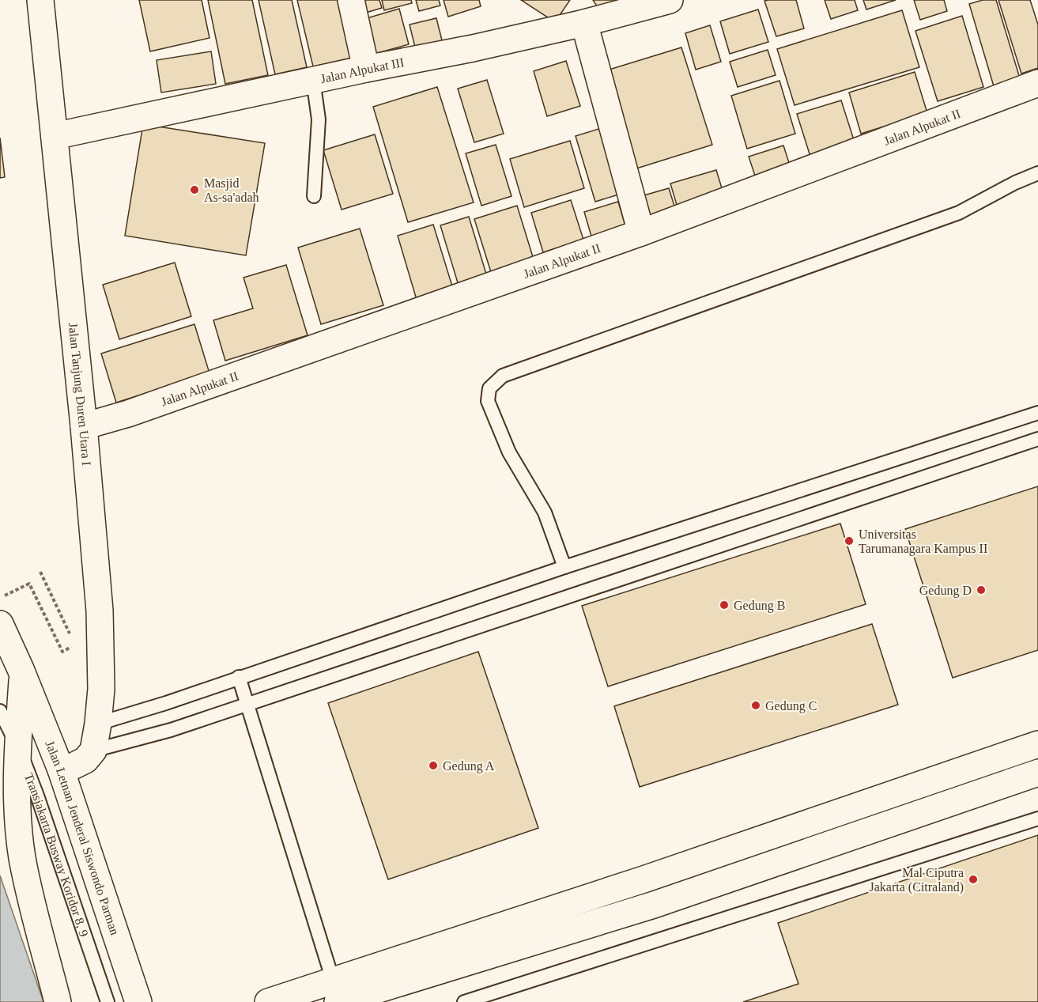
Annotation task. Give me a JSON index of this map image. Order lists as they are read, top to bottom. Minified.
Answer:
{"streets":{"main road":["Jalan Alpukat III","Jalan Alpukat II","Jalan Tanjung Duren Utara I","Jalan Letnan Jenderal Siswondo Parman"],"lane":["Transjakarta Busway Koridor 8, 9"]},"crossings":[["Jalan Alpukat III","Jalan Tanjung Duren Utara I"],["Jalan Alpukat II","Jalan Tanjung Duren Utara I"],["Jalan Letnan Jenderal Siswondo Parman","Transjakarta Busway Koridor 8, 9"]],"places":["Masjid As-sa'adah","Universitas Tarumanagara Kampus II","Gedung D","Gedung B","Gedung C","Gedung A","Mal Ciputra Jakarta (Citraland)"]}
